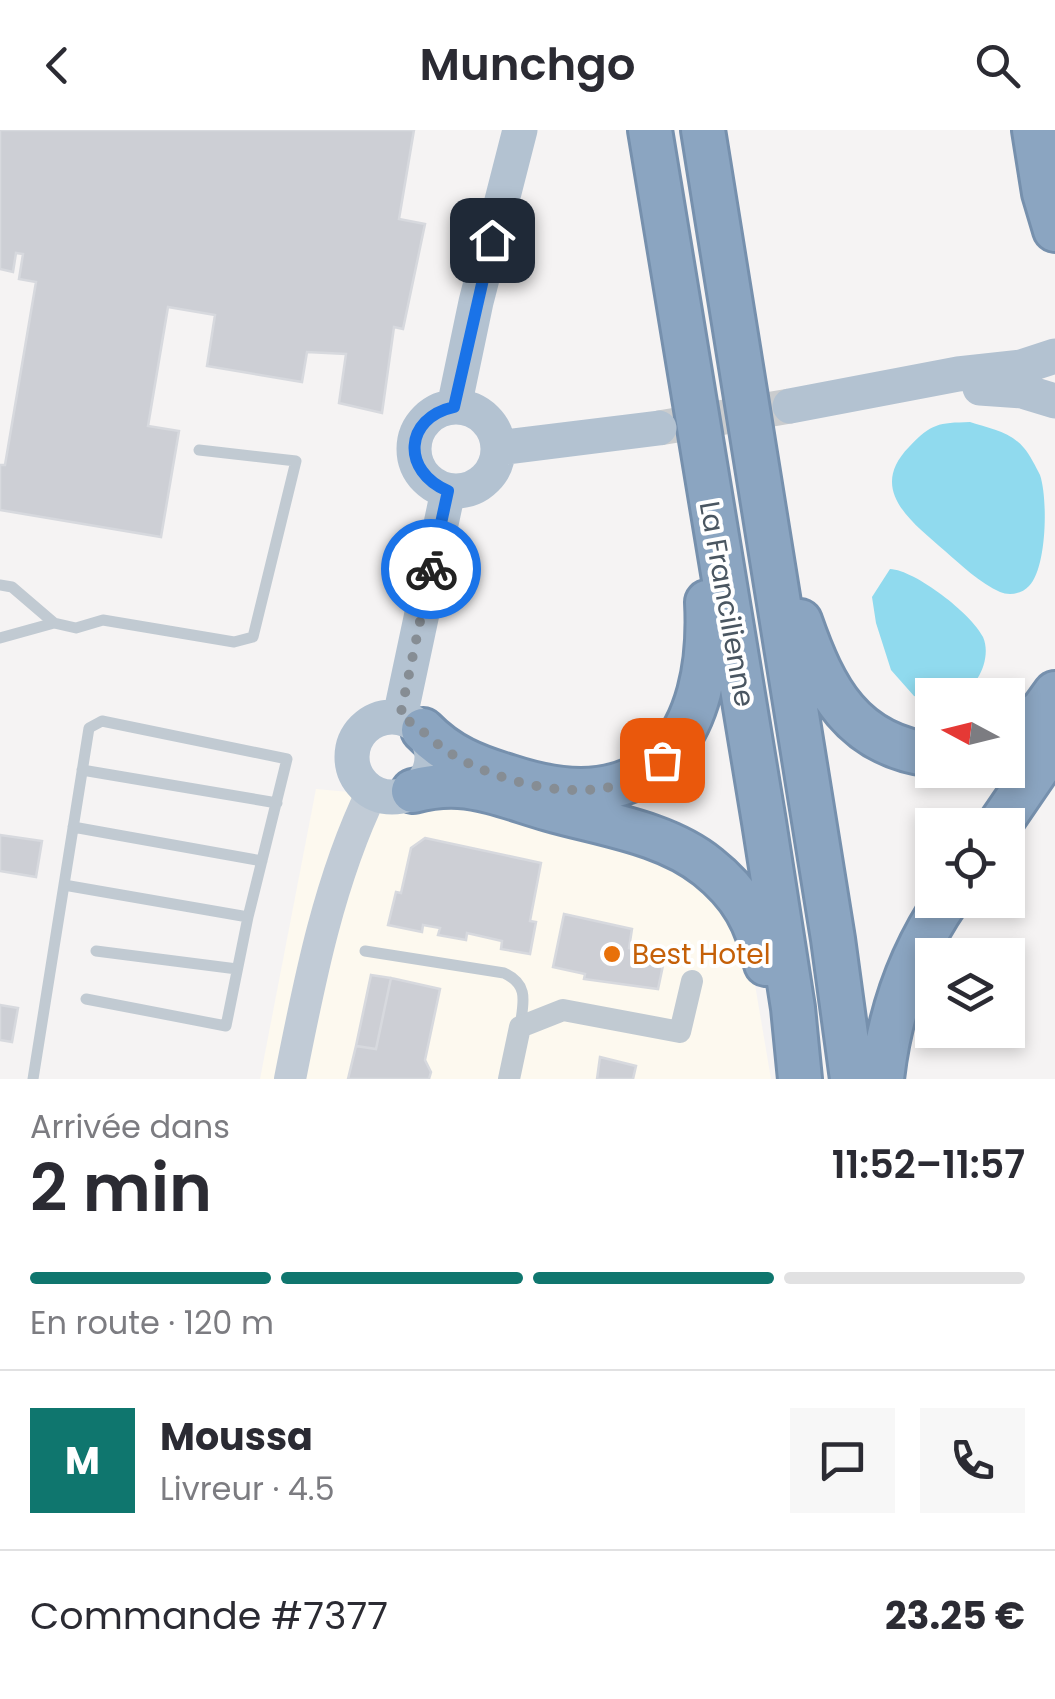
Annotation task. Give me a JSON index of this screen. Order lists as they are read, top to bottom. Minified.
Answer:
{"streets":{"highway":["La Francilienne"]},"places":["Best Hotel"],"north":"left","page":{"header":"Munchgo","heading":["2 min","Arrivée dans","11:52–11:57"],"panel":["Moussa","Livreur · 4.5","Commande #7377","23.25 €"],"bar":"En route · 120 m","round":"M"}}
